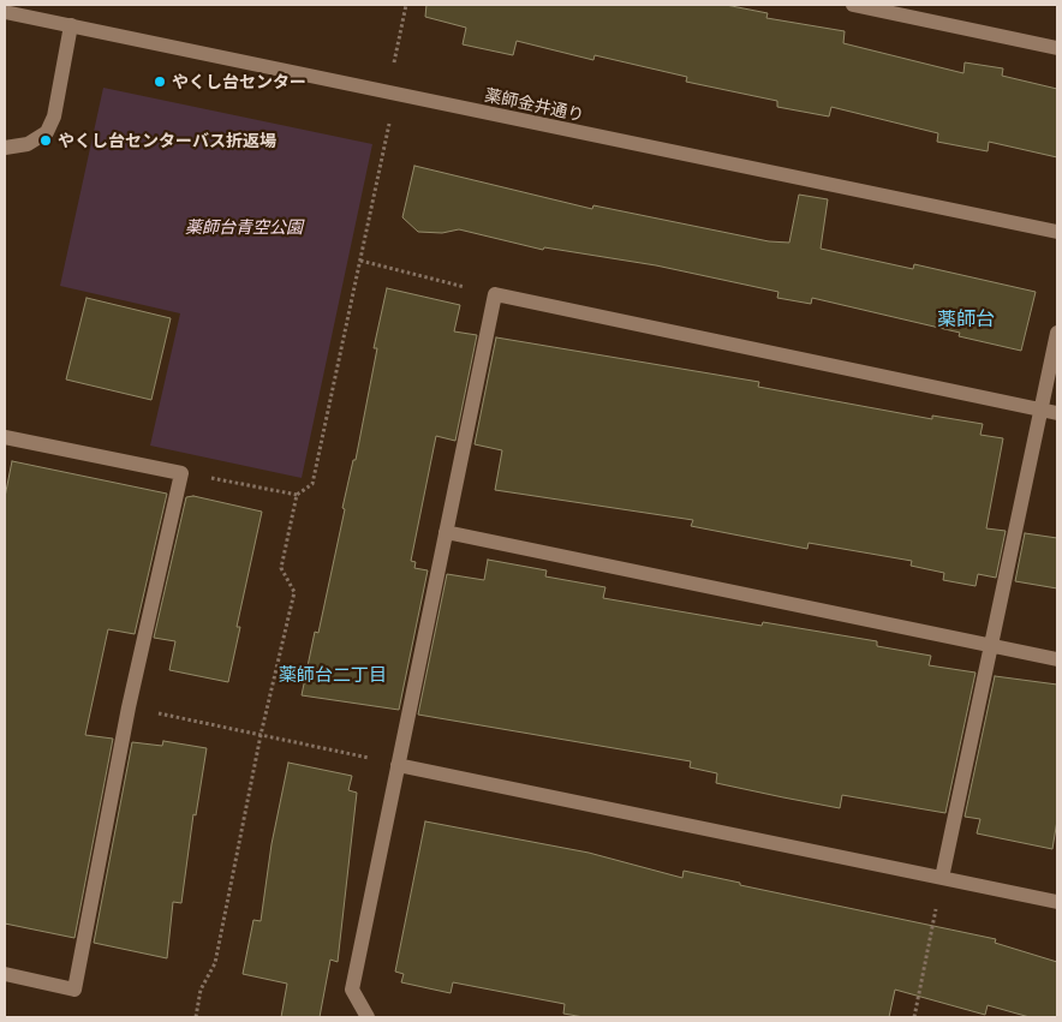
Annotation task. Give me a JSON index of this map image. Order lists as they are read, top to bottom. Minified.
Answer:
{"streets":{"street":["薬師金井通り"]},"districts":["薬師台","薬師台二丁目"],"parks":["薬師台青空公園"],"places":["やくし台センター","やくし台センターバス折返場"]}
